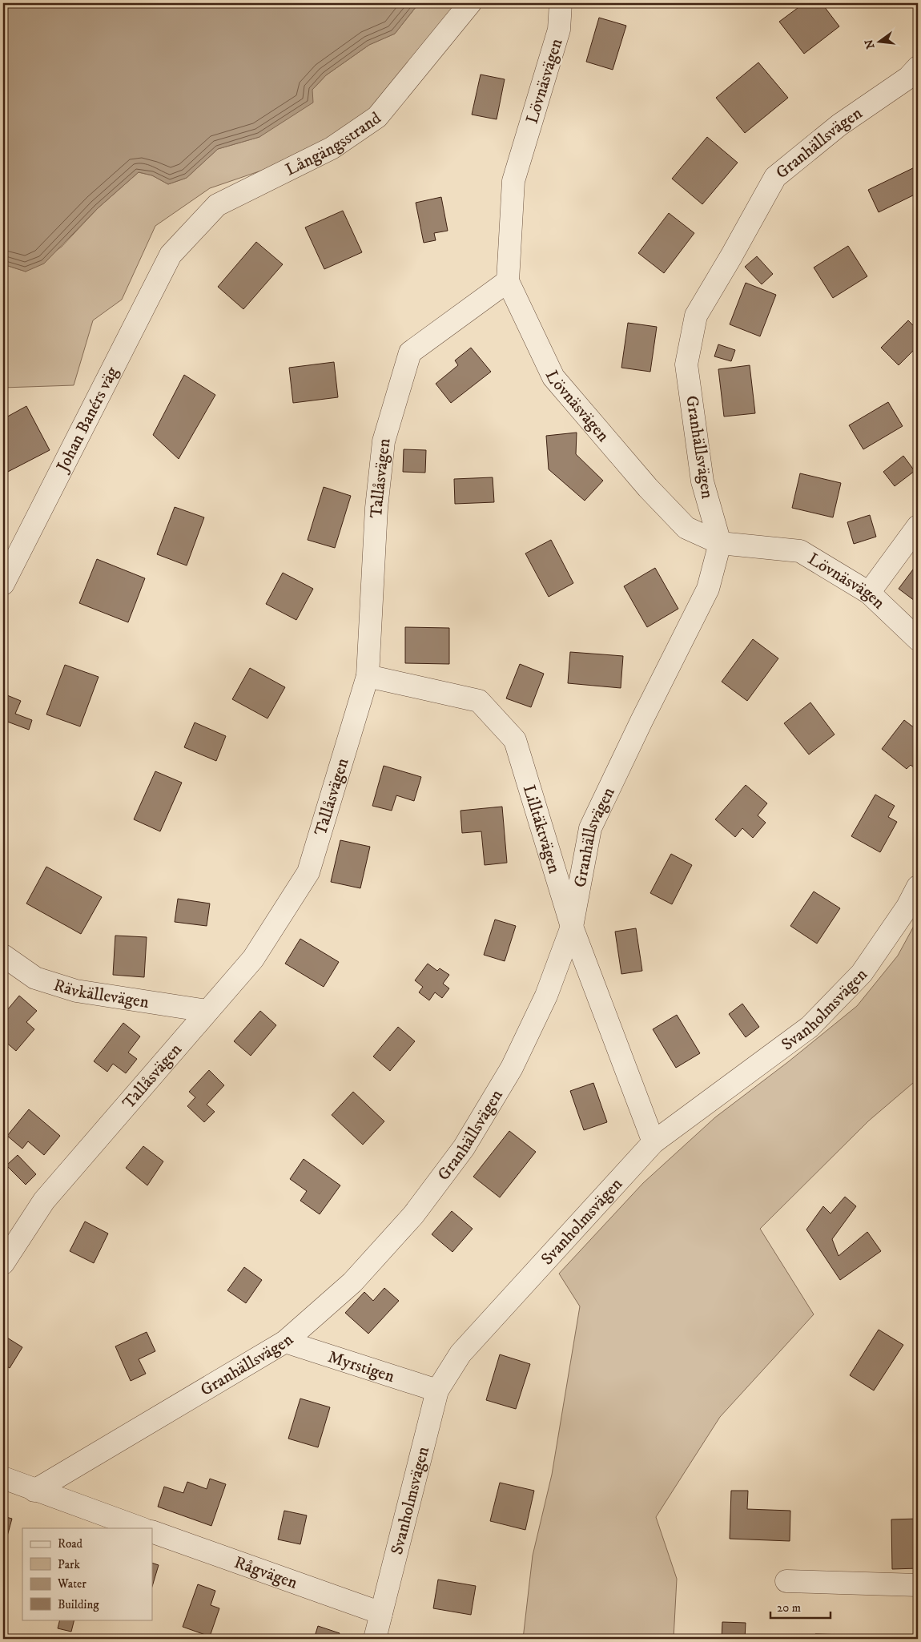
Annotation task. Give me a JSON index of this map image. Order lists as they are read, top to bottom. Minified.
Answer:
{"streets":{"street":["Lövnäsvägen","Långängsstrand","Granhällsvägen","Johan Banérs väg","Tallåsvägen","Lilltäktvägen","Rävkällevägen","Svanholmsvägen","Myrstigen","Rågvägen"]},"crossings":[["Lövnäsvägen","Granhällsvägen"],["Lövnäsvägen","Tallåsvägen"],["Långängsstrand","Johan Banérs väg"],["Granhällsvägen","Lilltäktvägen"],["Granhällsvägen","Myrstigen"],["Tallåsvägen","Lilltäktvägen"],["Tallåsvägen","Rävkällevägen"],["Lilltäktvägen","Svanholmsvägen"],["Svanholmsvägen","Myrstigen"],["Svanholmsvägen","Rågvägen"]],"legend":["Road","Park","Water","Building"],"scale_bar":"20 m","north":"left"}
